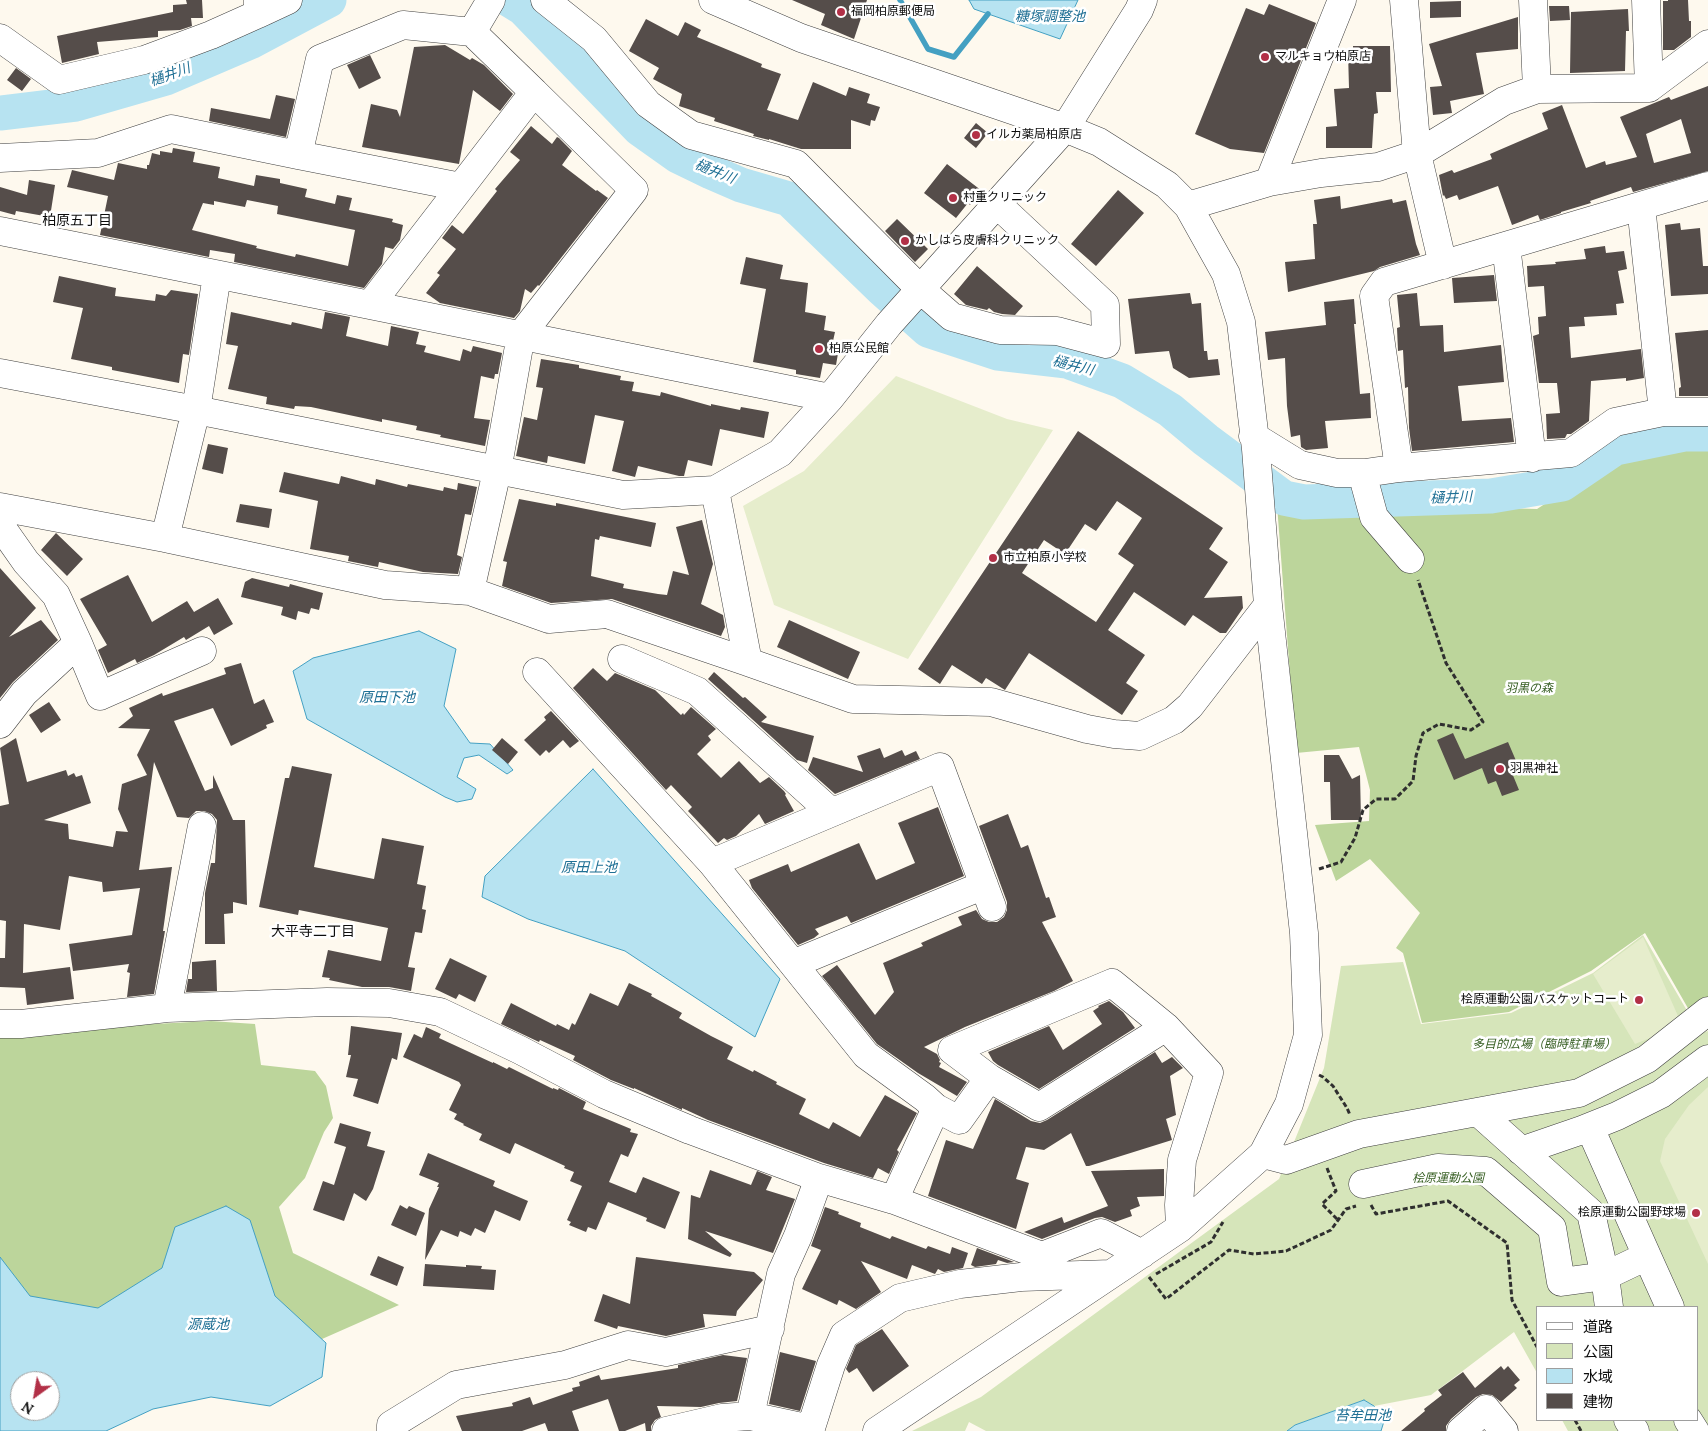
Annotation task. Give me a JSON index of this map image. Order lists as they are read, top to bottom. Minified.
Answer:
{"districts":["柏原五丁目","大平寺二丁目"],"water":["糠塚調整池","樋井川","原田下池","原田上池","源蔵池","苔牟田池"],"parks":["羽黒の森","多目的広場（臨時駐車場）","桧原運動公園"],"places":["福岡柏原郵便局","マルキョウ柏原店","イルカ薬局柏原店","村重クリニック","かしはら皮膚科クリニック","柏原公民館","市立柏原小学校","羽黒神社","桧原運動公園バスケットコート","桧原運動公園野球場"],"legend":["道路","公園","水域","建物"],"north":"bottom left"}
